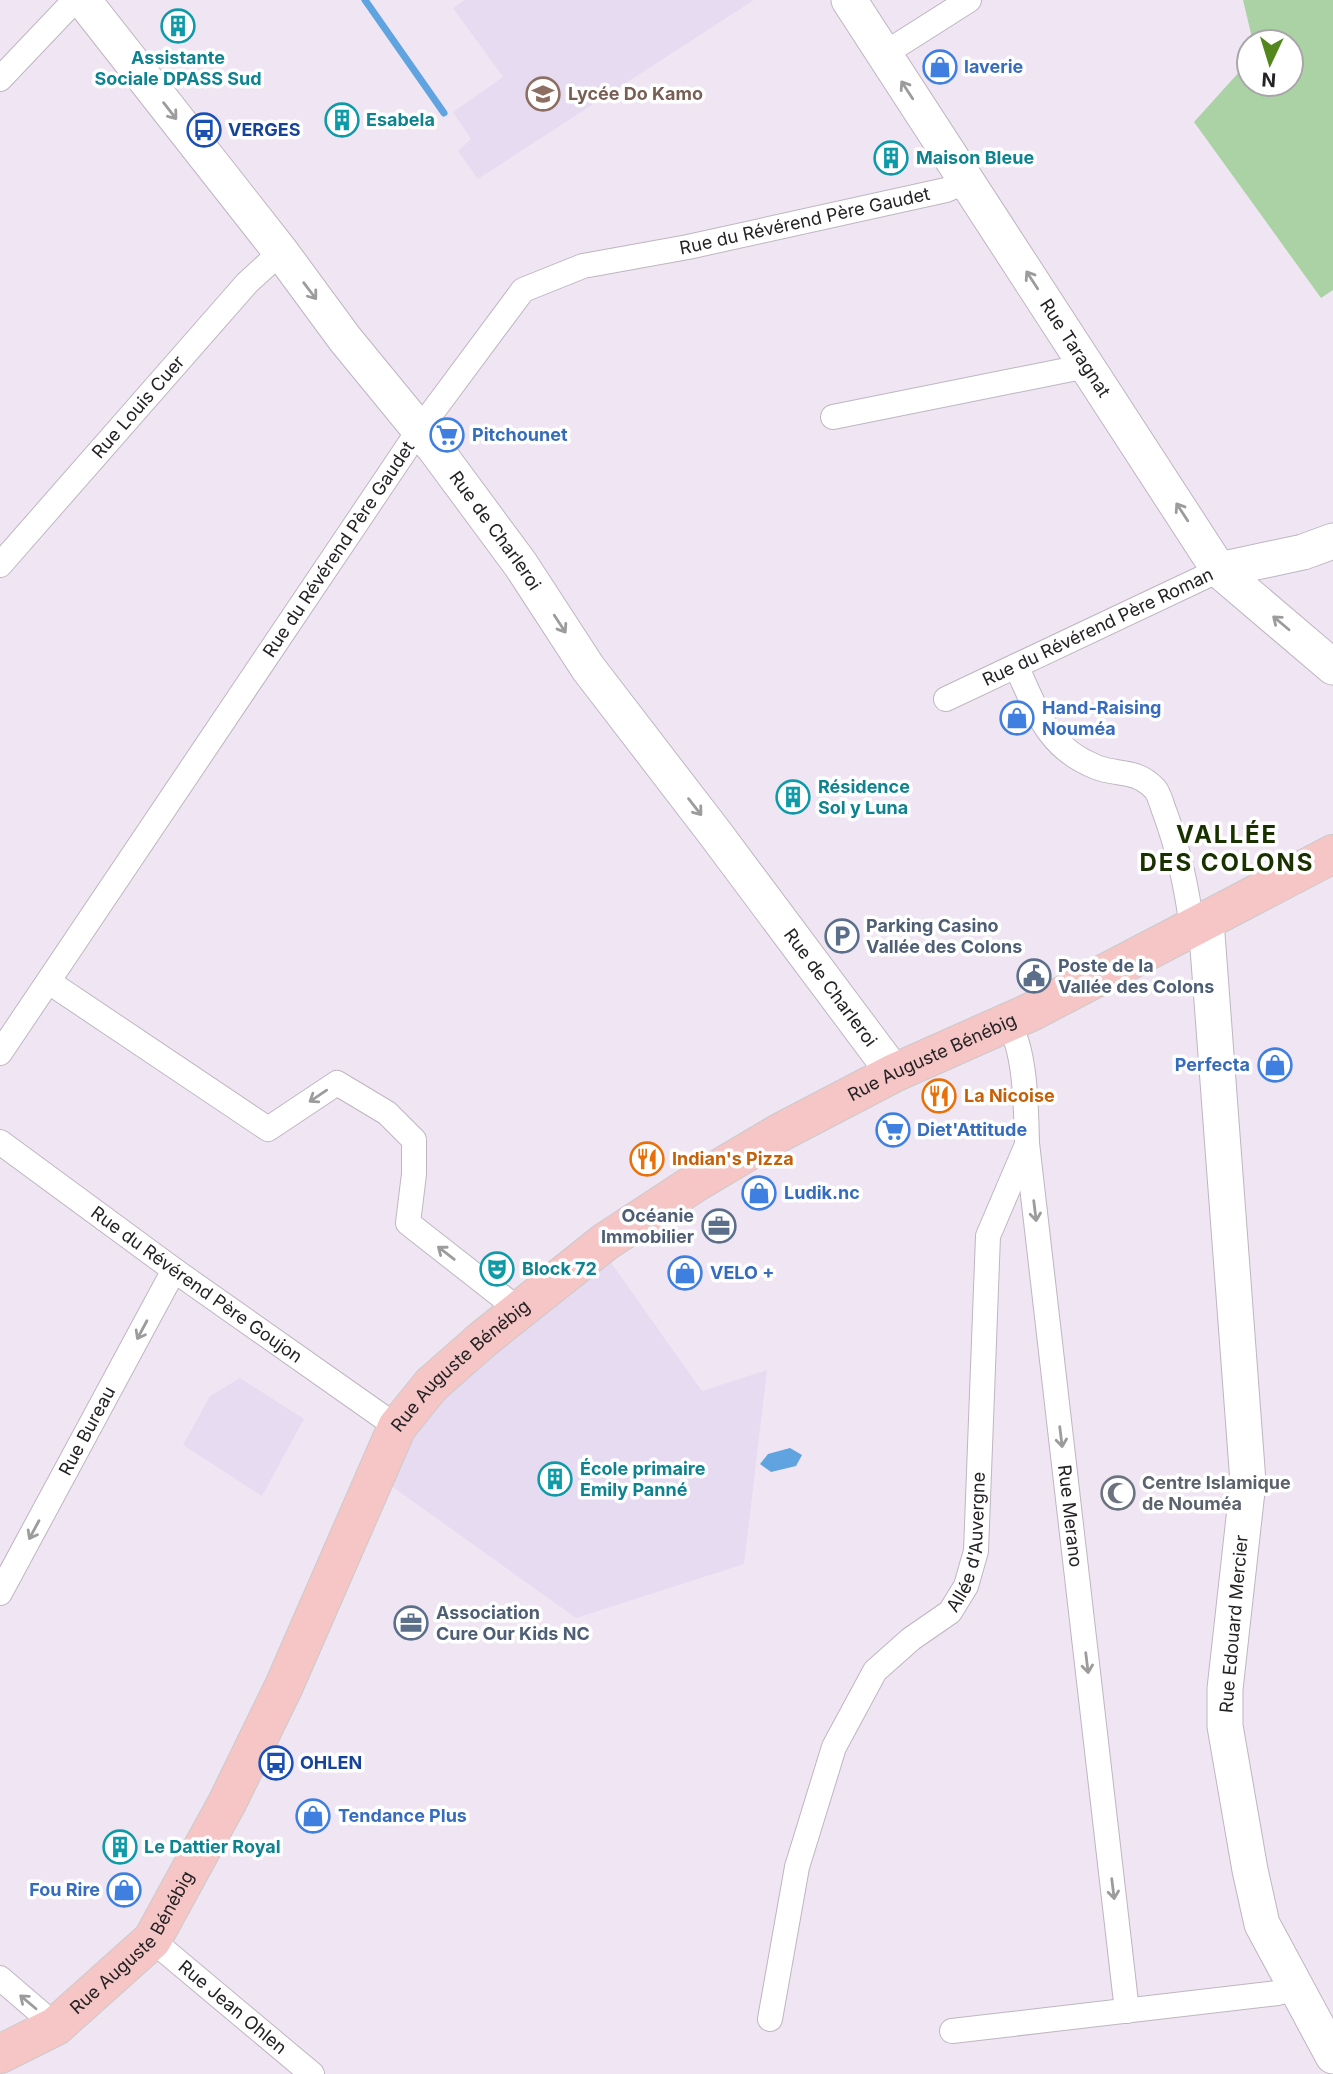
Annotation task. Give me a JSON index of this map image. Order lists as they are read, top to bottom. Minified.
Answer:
{"streets":{"main road":["Rue Auguste Bénébig"],"street":["Rue du Révérend Père Gaudet","Rue Taragnat","Rue Louis Cuer","Rue de Charleroi","Rue du Révérend Père Roman","Rue du Révérend Père Goujon","Rue Bureau","Rue Merano","Allée d'Auvergne","Rue Edouard Mercier","Rue Jean Ohlen"]},"crossings":[["Rue du Révérend Père Gaudet","Rue Taragnat"],["Rue du Révérend Père Gaudet","Rue de Charleroi"],["Rue Taragnat","Rue du Révérend Père Roman"],["Rue Louis Cuer","Rue de Charleroi"],["Rue de Charleroi","Rue Auguste Bénébig"],["Rue Auguste Bénébig","Rue du Révérend Père Goujon"],["Rue Auguste Bénébig","Rue Merano"],["Rue Auguste Bénébig","Rue Edouard Mercier"],["Rue Auguste Bénébig","Rue Jean Ohlen"],["Rue du Révérend Père Goujon","Rue Bureau"],["Rue Merano","Allée d'Auvergne"]],"one_way":["Rue Taragnat","Rue de Charleroi","Rue Bureau","Rue Merano"],"districts":["VALLÉE DES COLONS"],"places":{"building":["Assistante Sociale DPASS Sud","Esabela","Maison Bleue","Résidence Sol y Luna","École primaire Emily Panné","Le Dattier Royal"],"shop":["laverie","Hand-Raising Nouméa","Perfecta","Ludik.nc","VELO +","Tendance Plus","Fou Rire"],"school or university":["Lycée Do Kamo"],"bus stop":["VERGES","OHLEN"],"supermarket":["Pitchounet","Diet'Attitude"],"parking":["Parking Casino Vallée des Colons"],"public building":["Poste de la Vallée des Colons"],"restaurant":["La Nicoise","Indian's Pizza"],"office":["Océanie Immobilier","Association Cure Our Kids NC"],"theatre":["Block 72"],"mosque":["Centre Islamique de Nouméa"]},"north":"bottom"}
